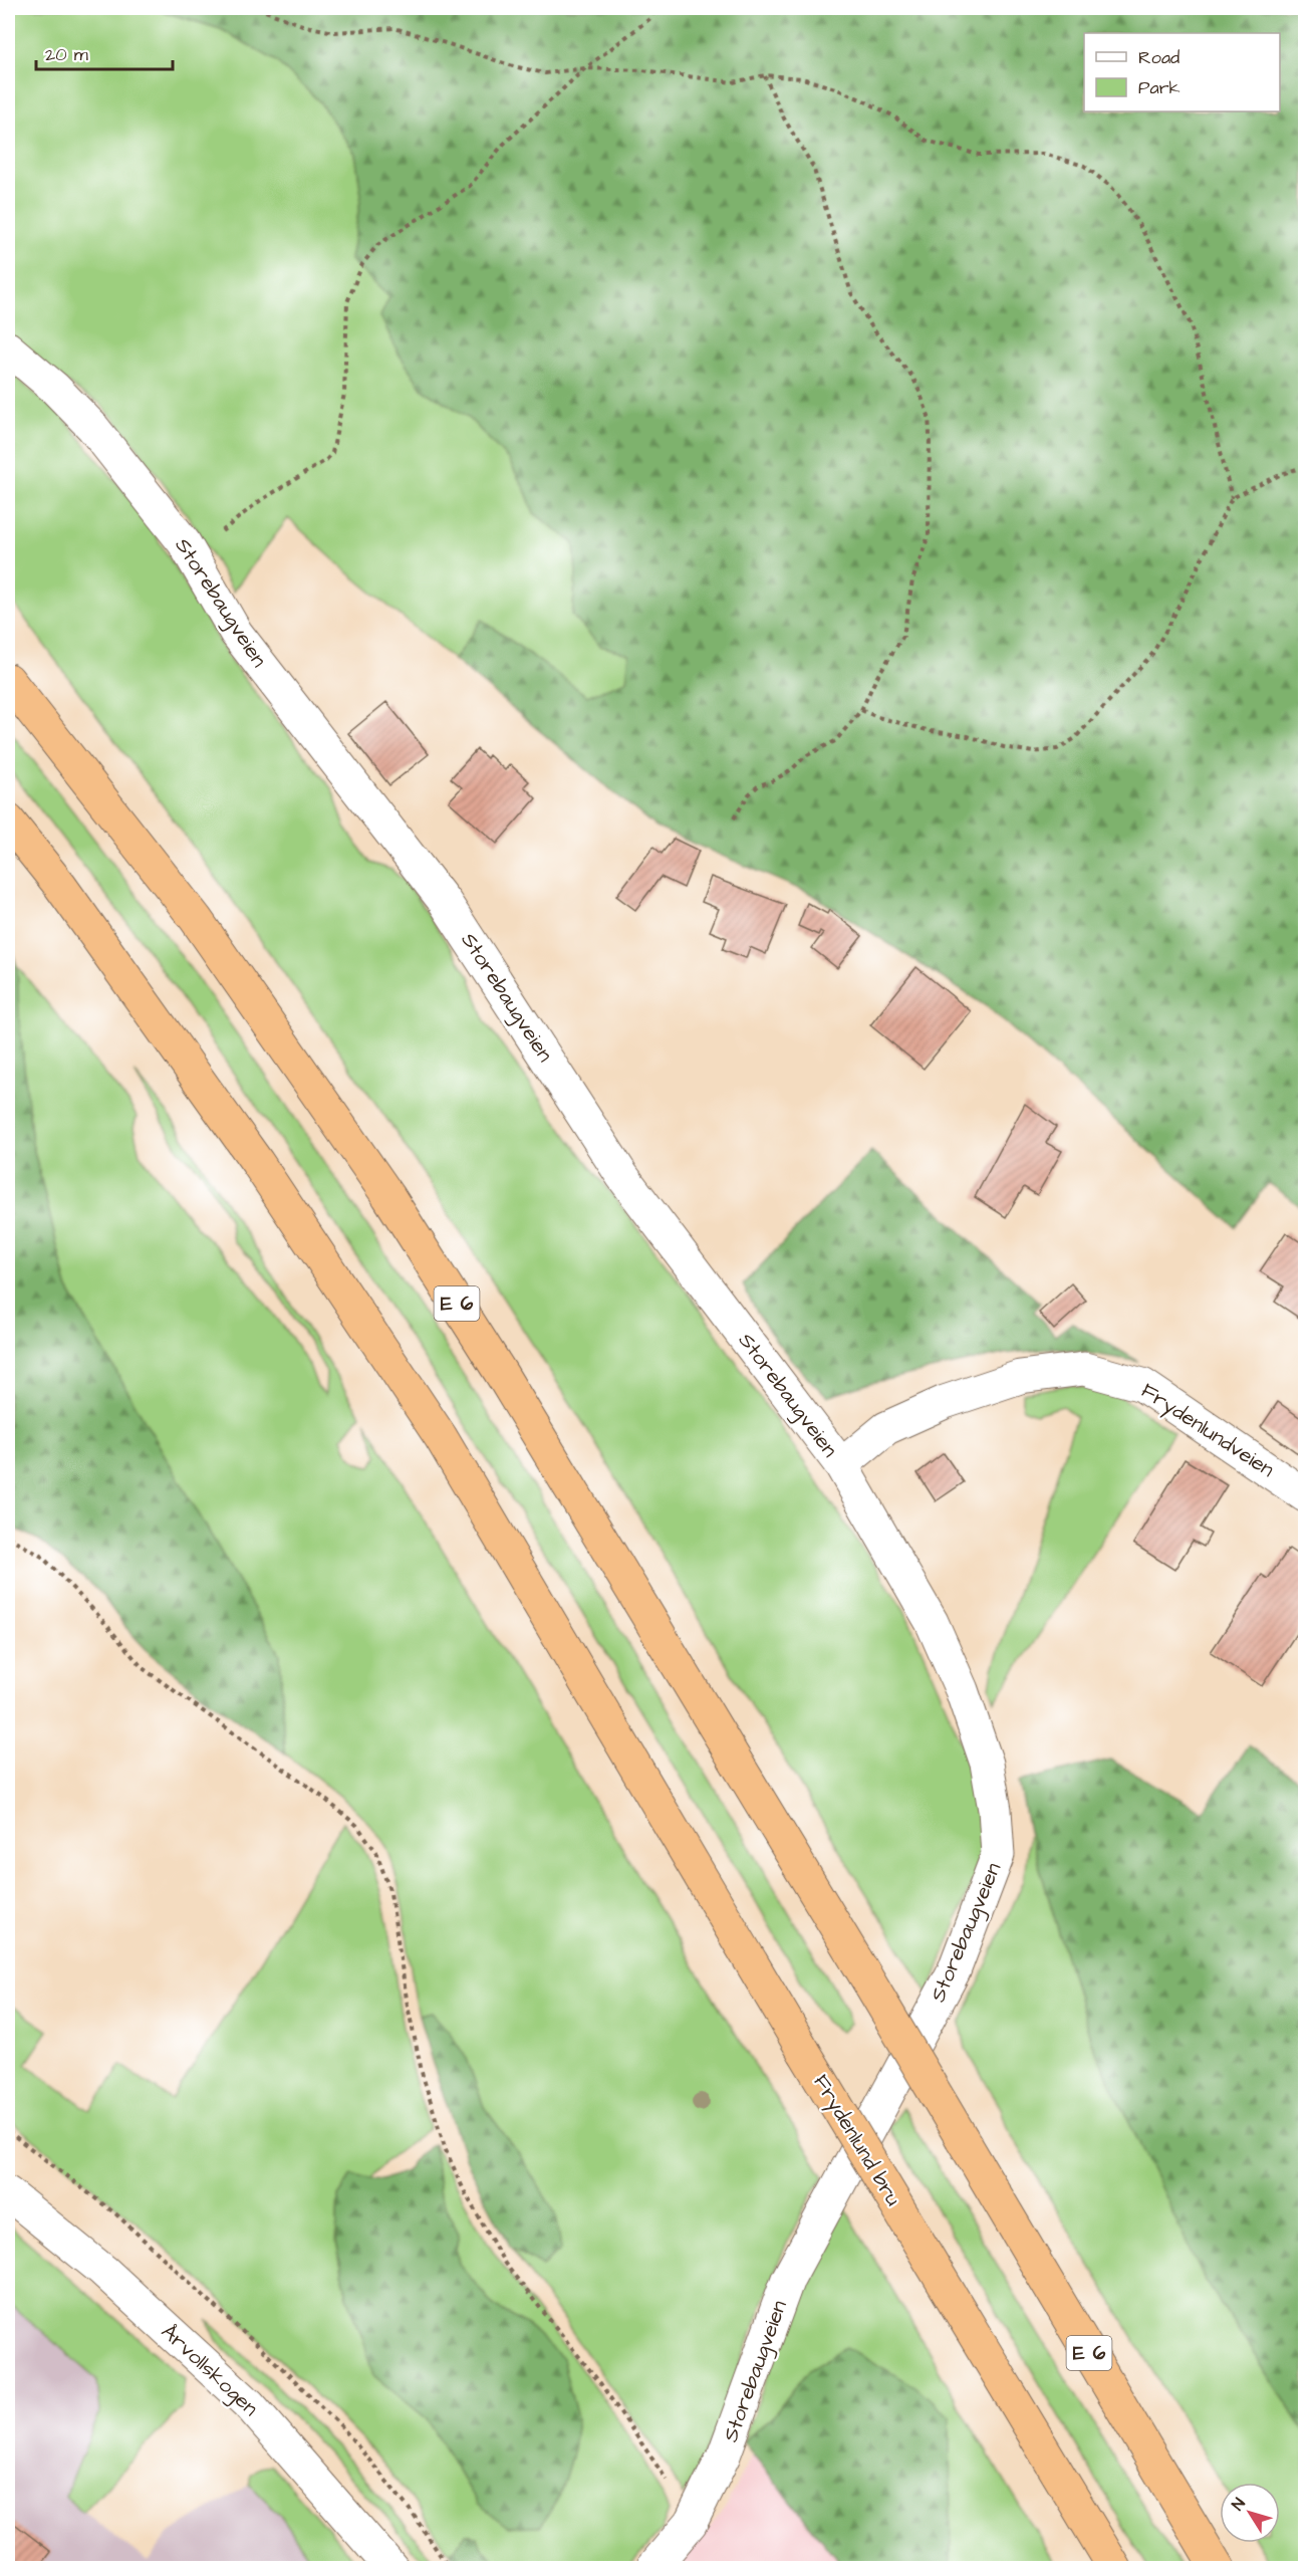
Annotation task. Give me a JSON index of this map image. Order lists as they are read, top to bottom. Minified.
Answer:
{"streets":{"highway":["E 6","Frydenlund bru"],"street":["Storebaugveien","Frydenlundveien","Årvollskogen"]},"crossings":[["Storebaugveien","Frydenlundveien"]],"legend":["Road","Park"],"scale_bar":"20 m","north":"top left"}
